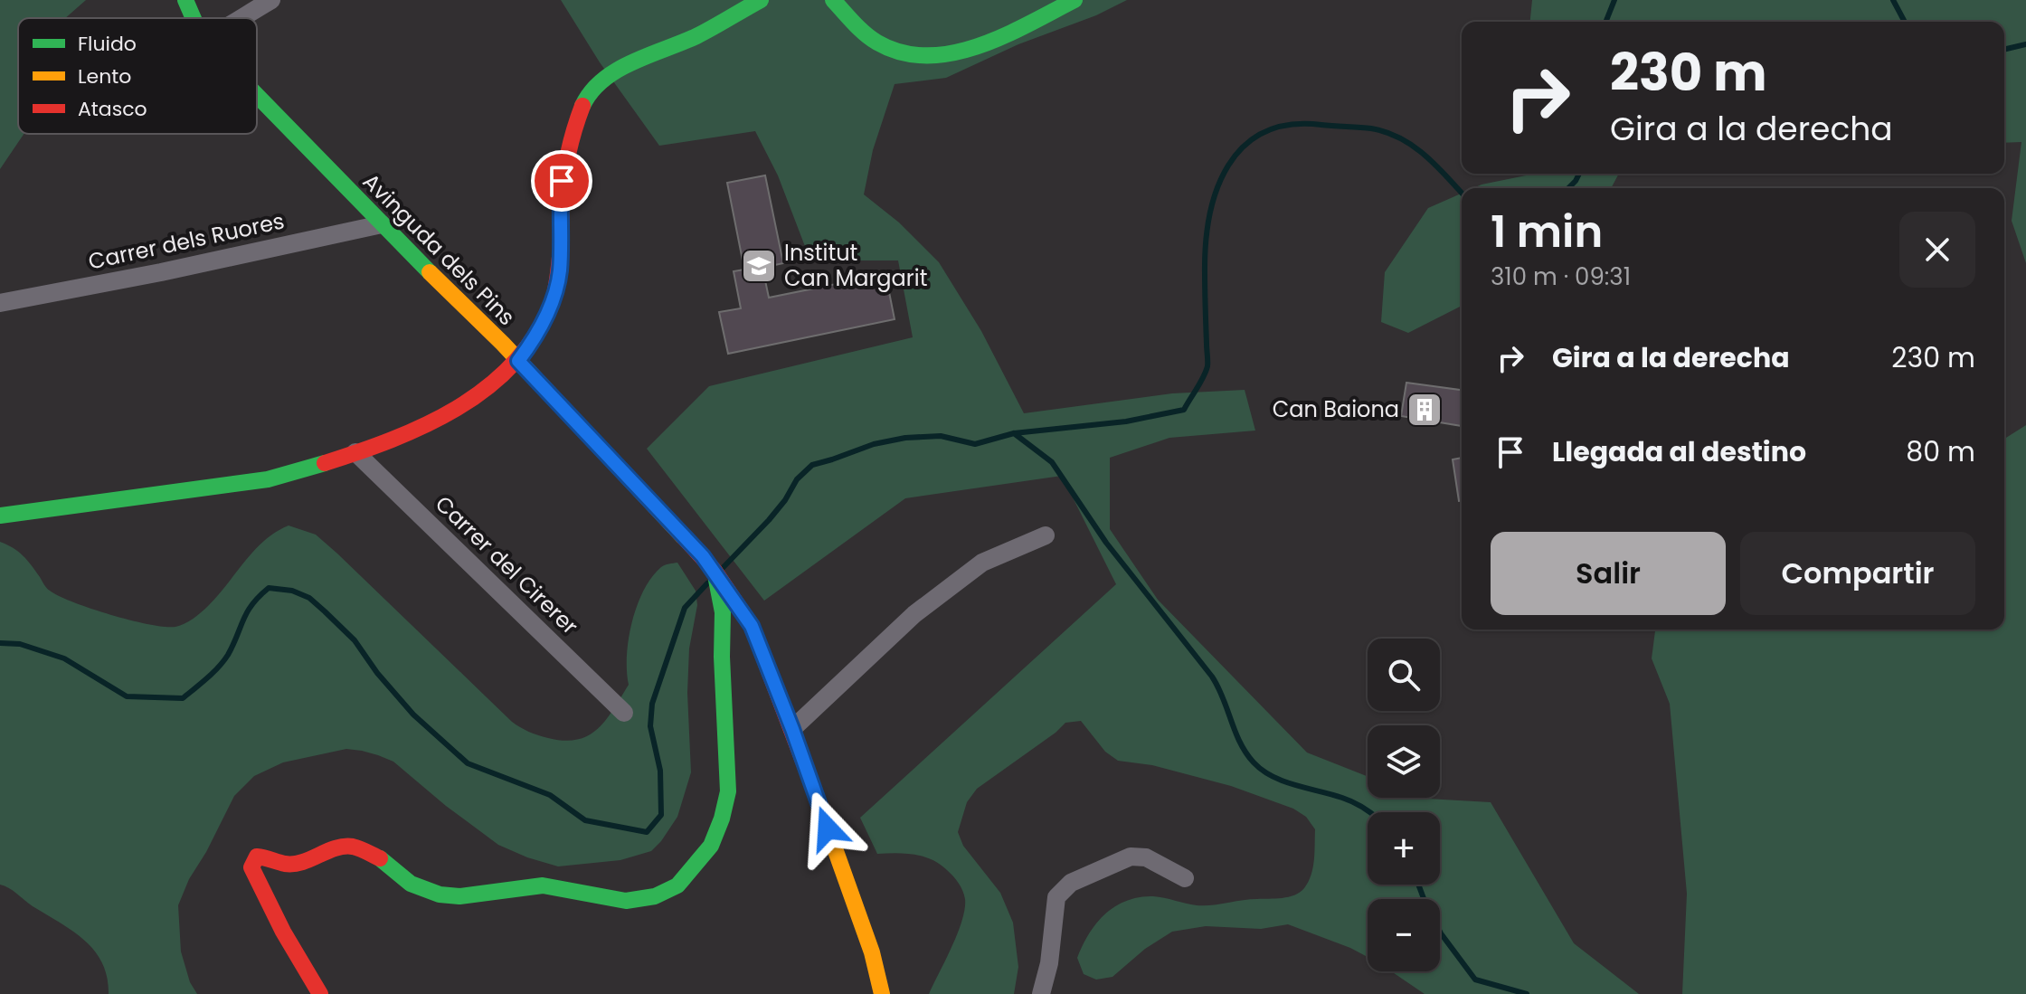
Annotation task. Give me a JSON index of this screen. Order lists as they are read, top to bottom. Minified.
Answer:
{"streets":{"street":["Carrer dels Ruores","Avinguda dels Pins","Carrer del Cirerer"]},"crossings":[["Carrer dels Ruores","Avinguda dels Pins"]],"places":{"school or university":["Institut Can Margarit"],"building":["Can Baiona"]},"legend":["Fluido","Lento","Atasco"],"page":{"turn":["230 m","Gira a la derecha"],"heading":["1 min","310 m · 09:31"],"list":[{"name":"Gira a la derecha","value":"230 m"},{"name":"Llegada al destino","value":"80 m"}],"buttons":["Salir","Compartir"],"map_buttons":["+","−"]}}
